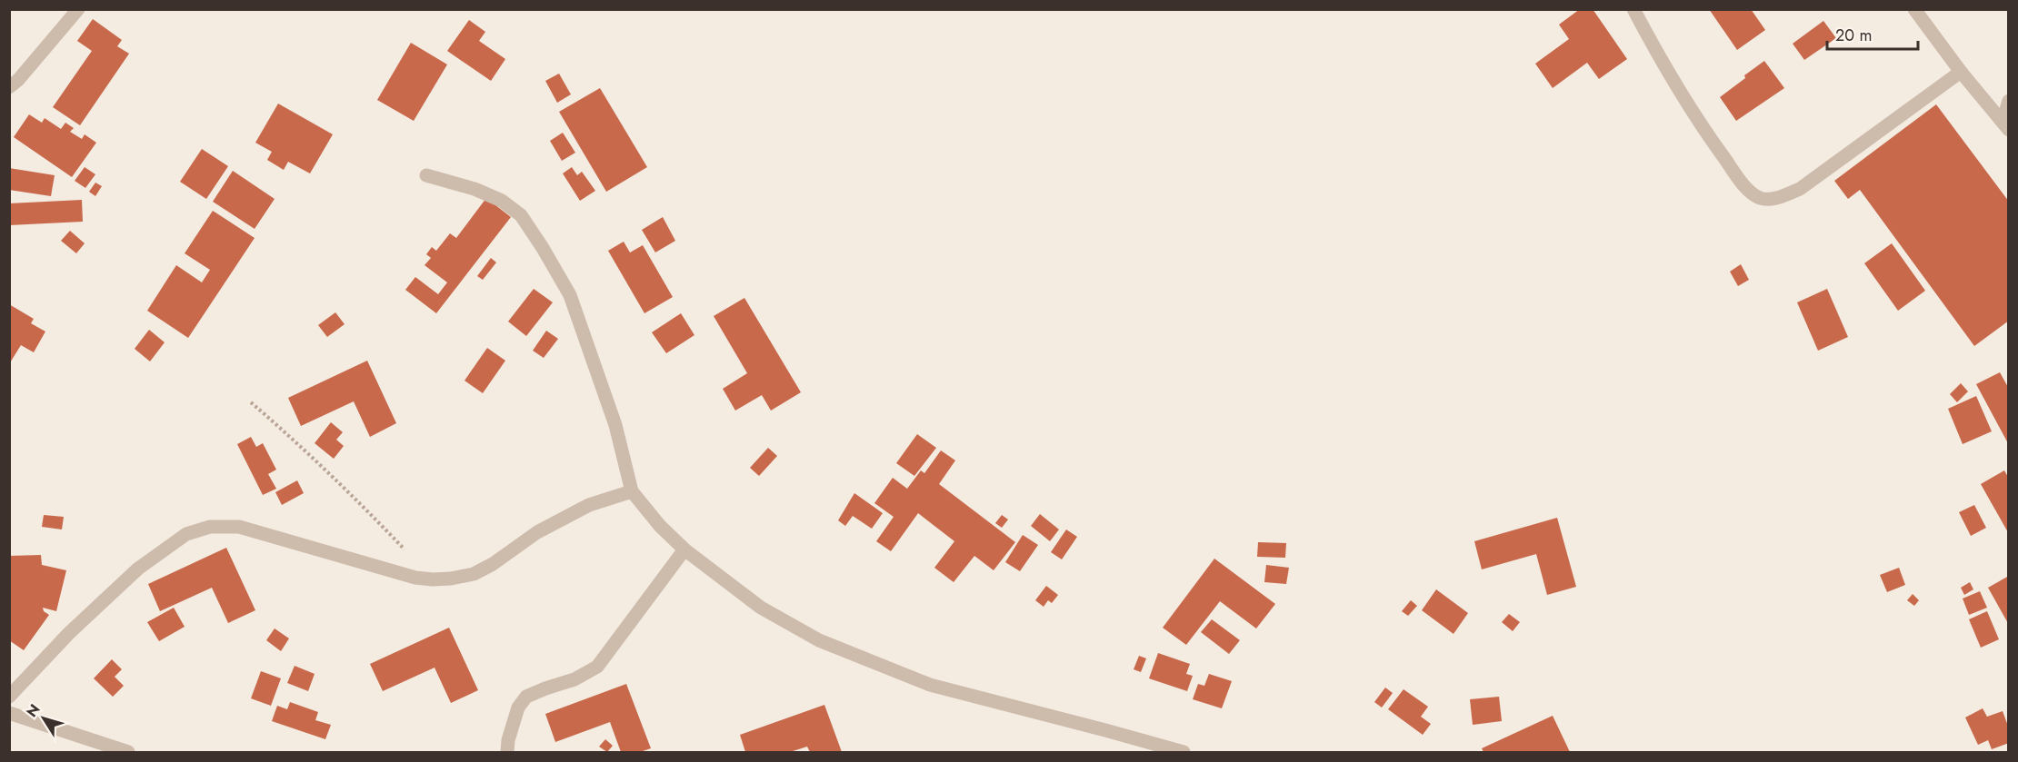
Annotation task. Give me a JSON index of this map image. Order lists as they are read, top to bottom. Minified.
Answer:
{"scale_bar":"20 m","north":"top left"}
